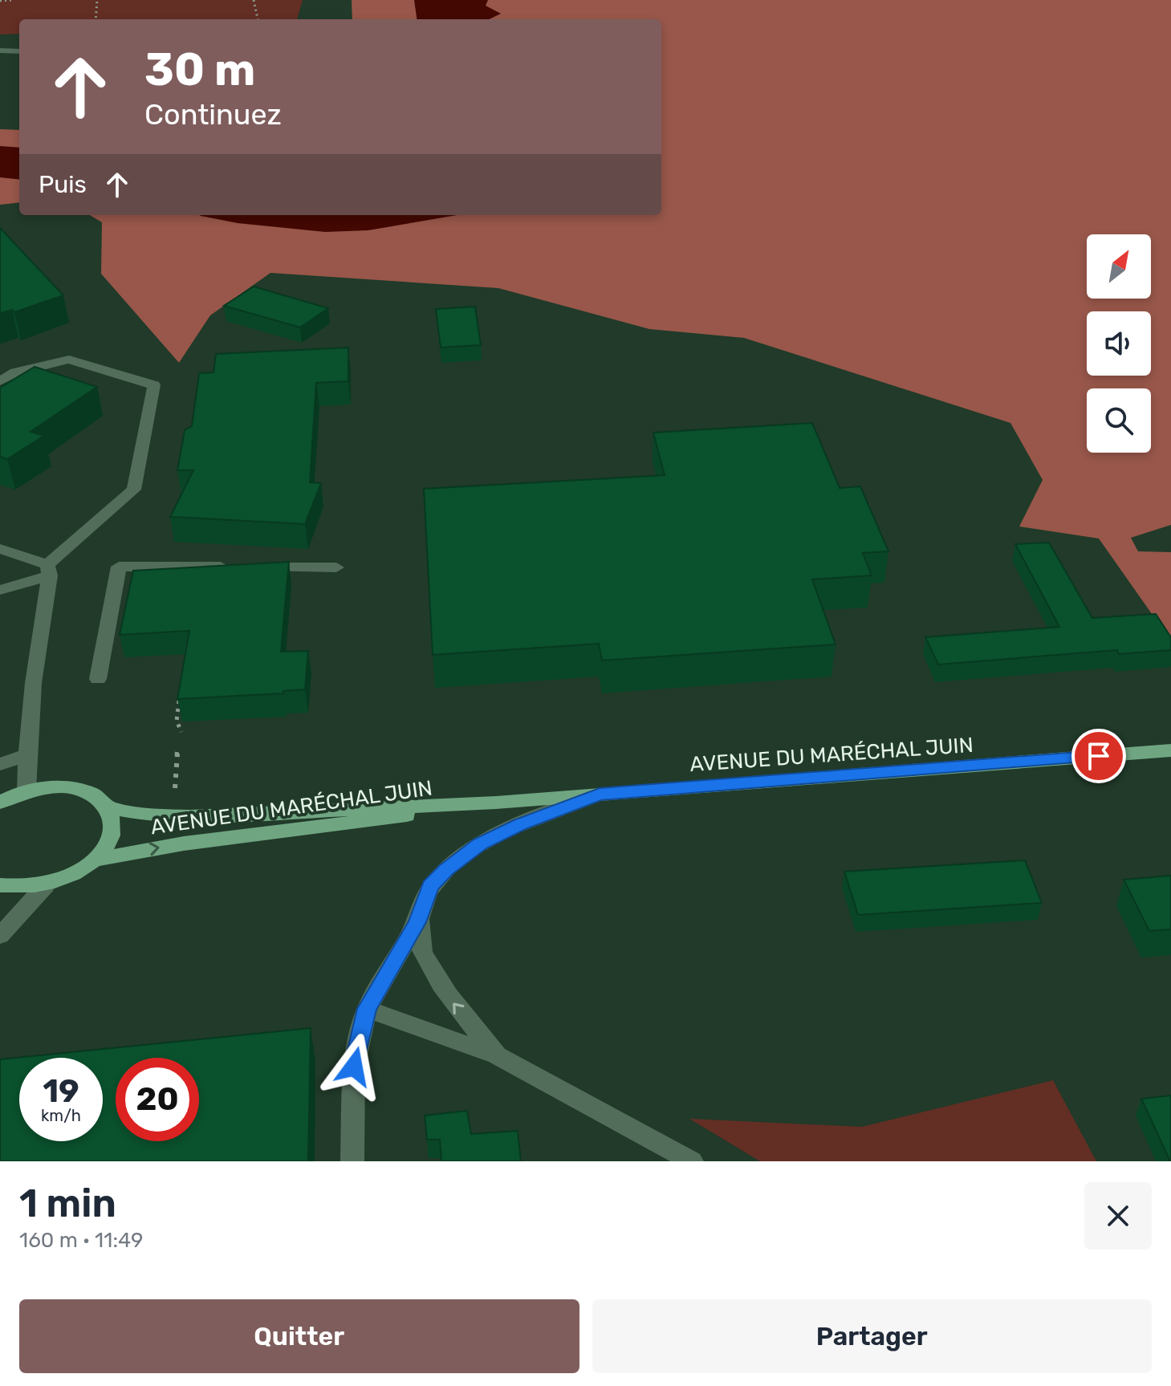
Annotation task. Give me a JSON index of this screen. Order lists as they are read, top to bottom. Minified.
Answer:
{"streets":{"main road":["AVENUE DU MARÉCHAL JUIN"]},"north":"top right","page":{"turn":["30 m","Continuez"],"then":"Puis","speed":"19 km/h","limit":"20","heading":["1 min","160 m · 11:49"],"buttons":["Quitter","Partager"]}}
